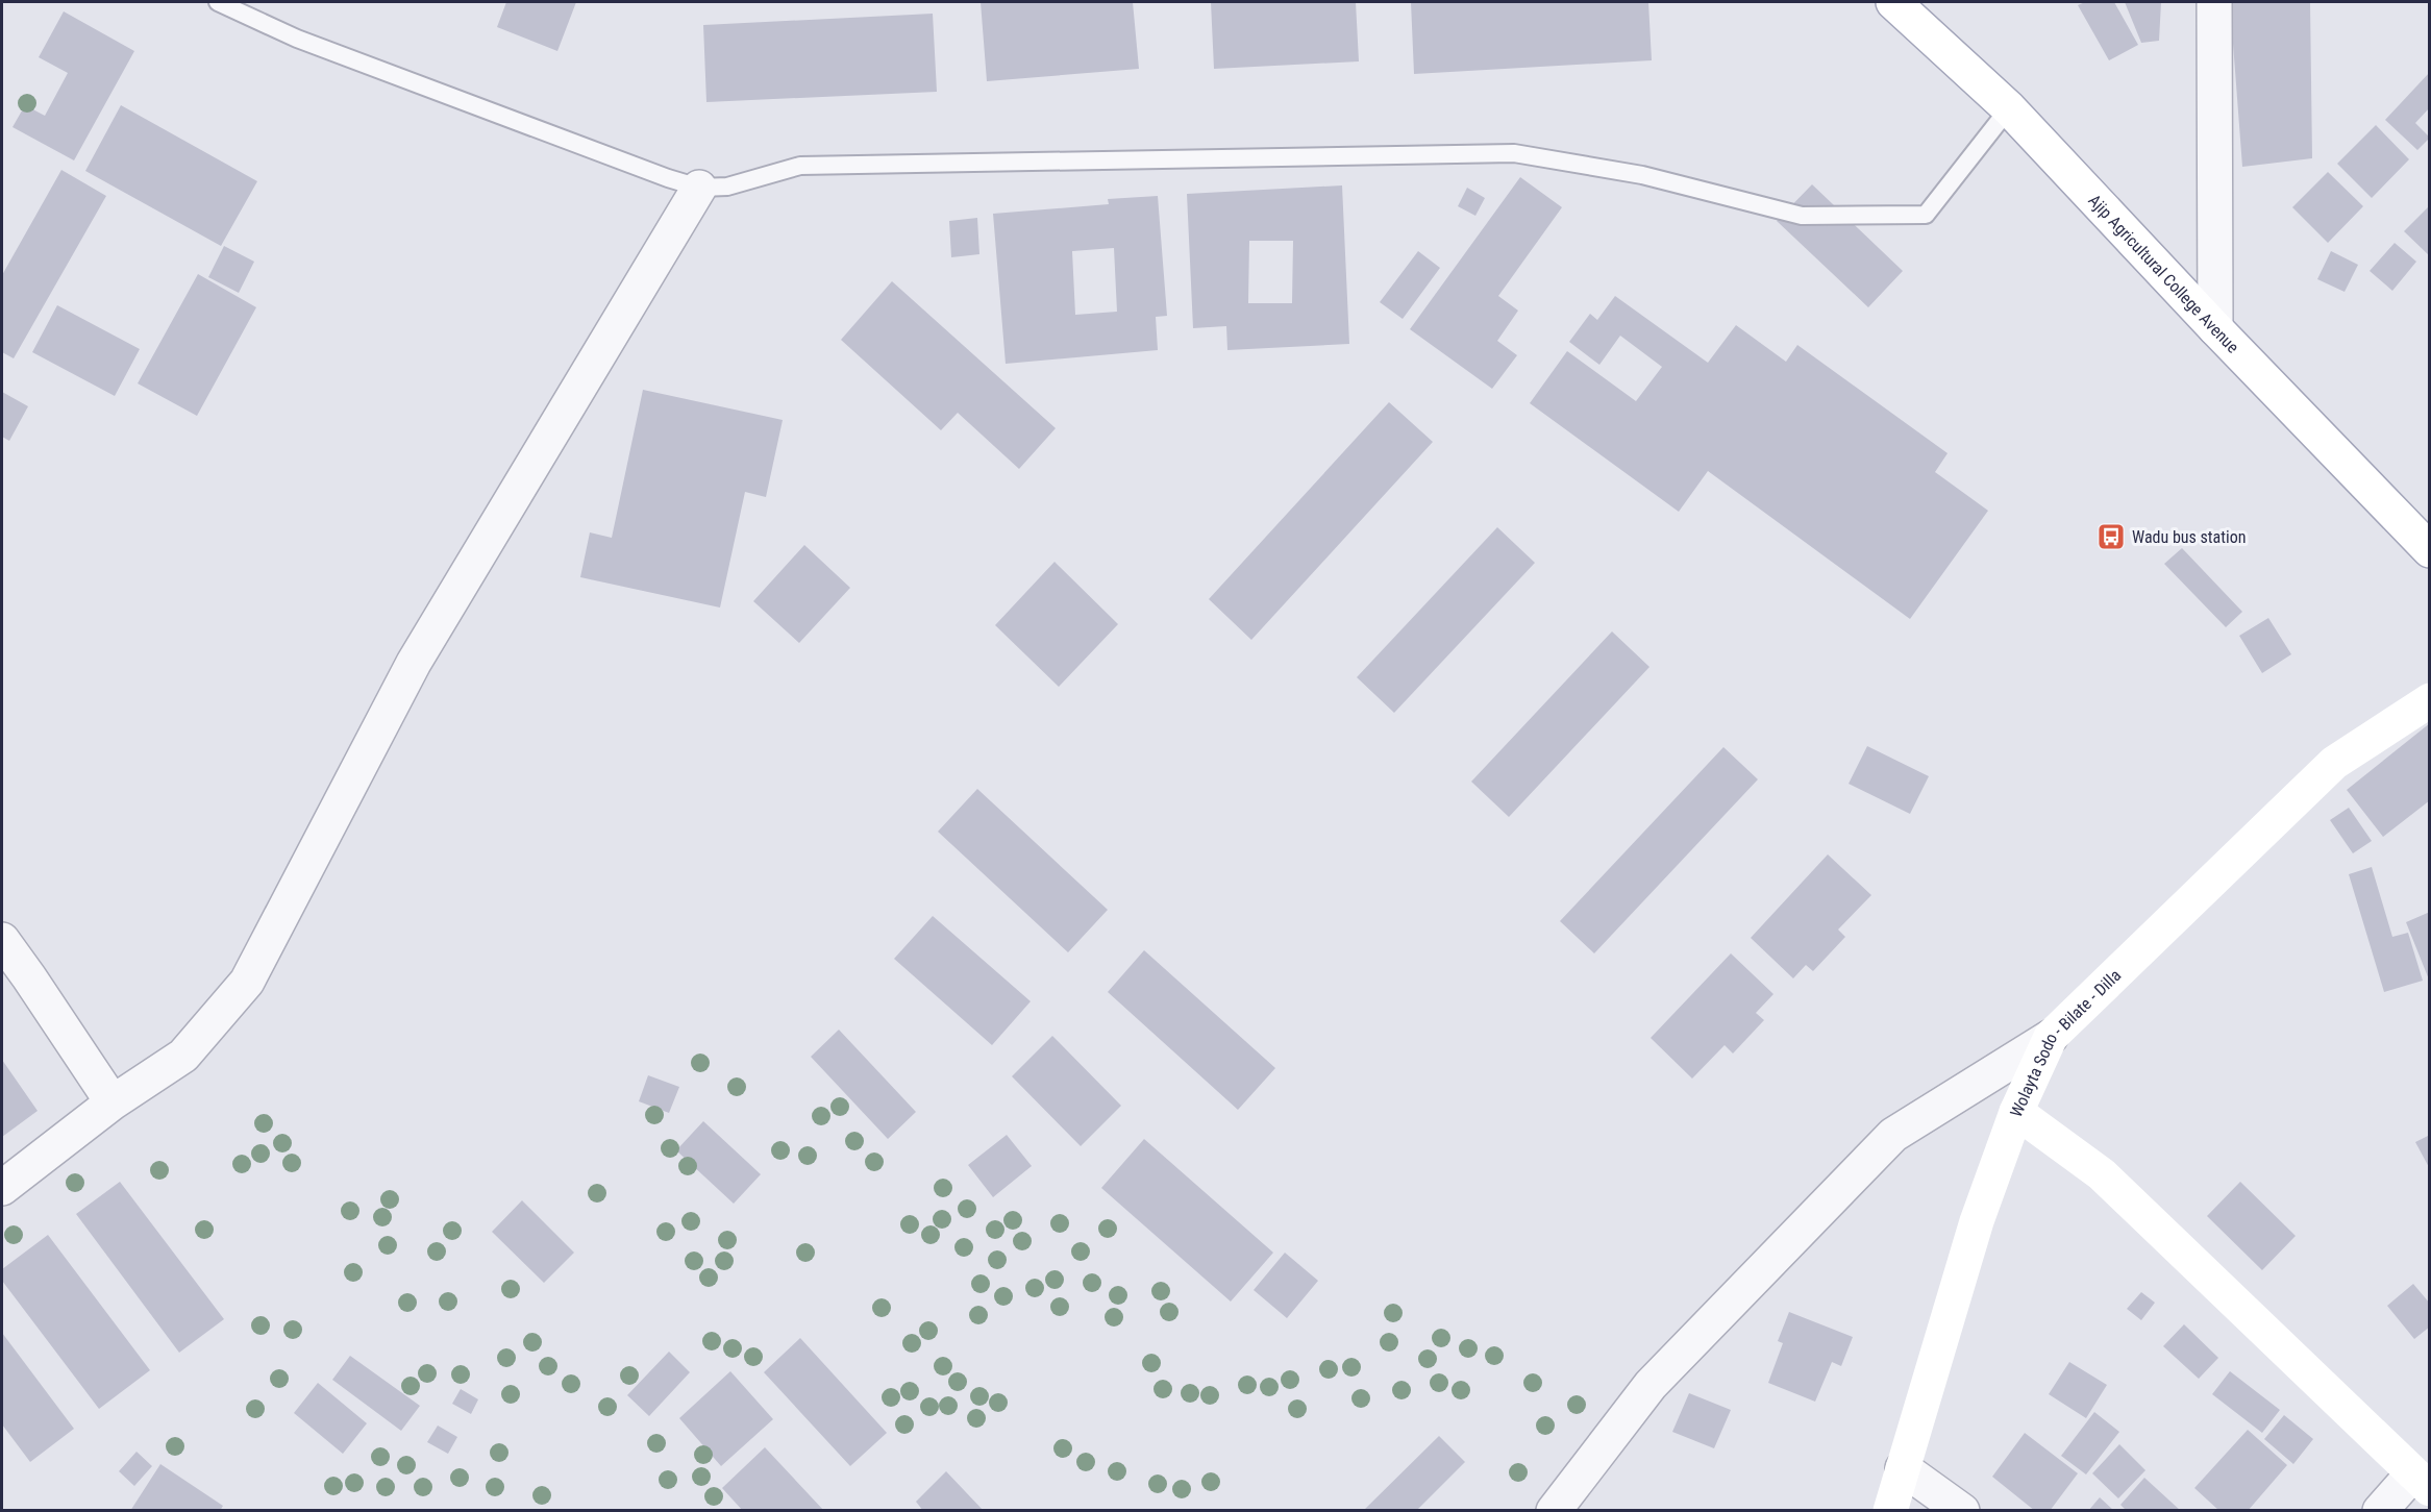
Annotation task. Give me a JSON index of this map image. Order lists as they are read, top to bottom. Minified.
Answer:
{"streets":{"main road":["Ajip Agricultural College Avenue","Wolayta Sodo - Bilate - Dilla"]},"places":{"bus stop":["Wadu bus station"]}}
